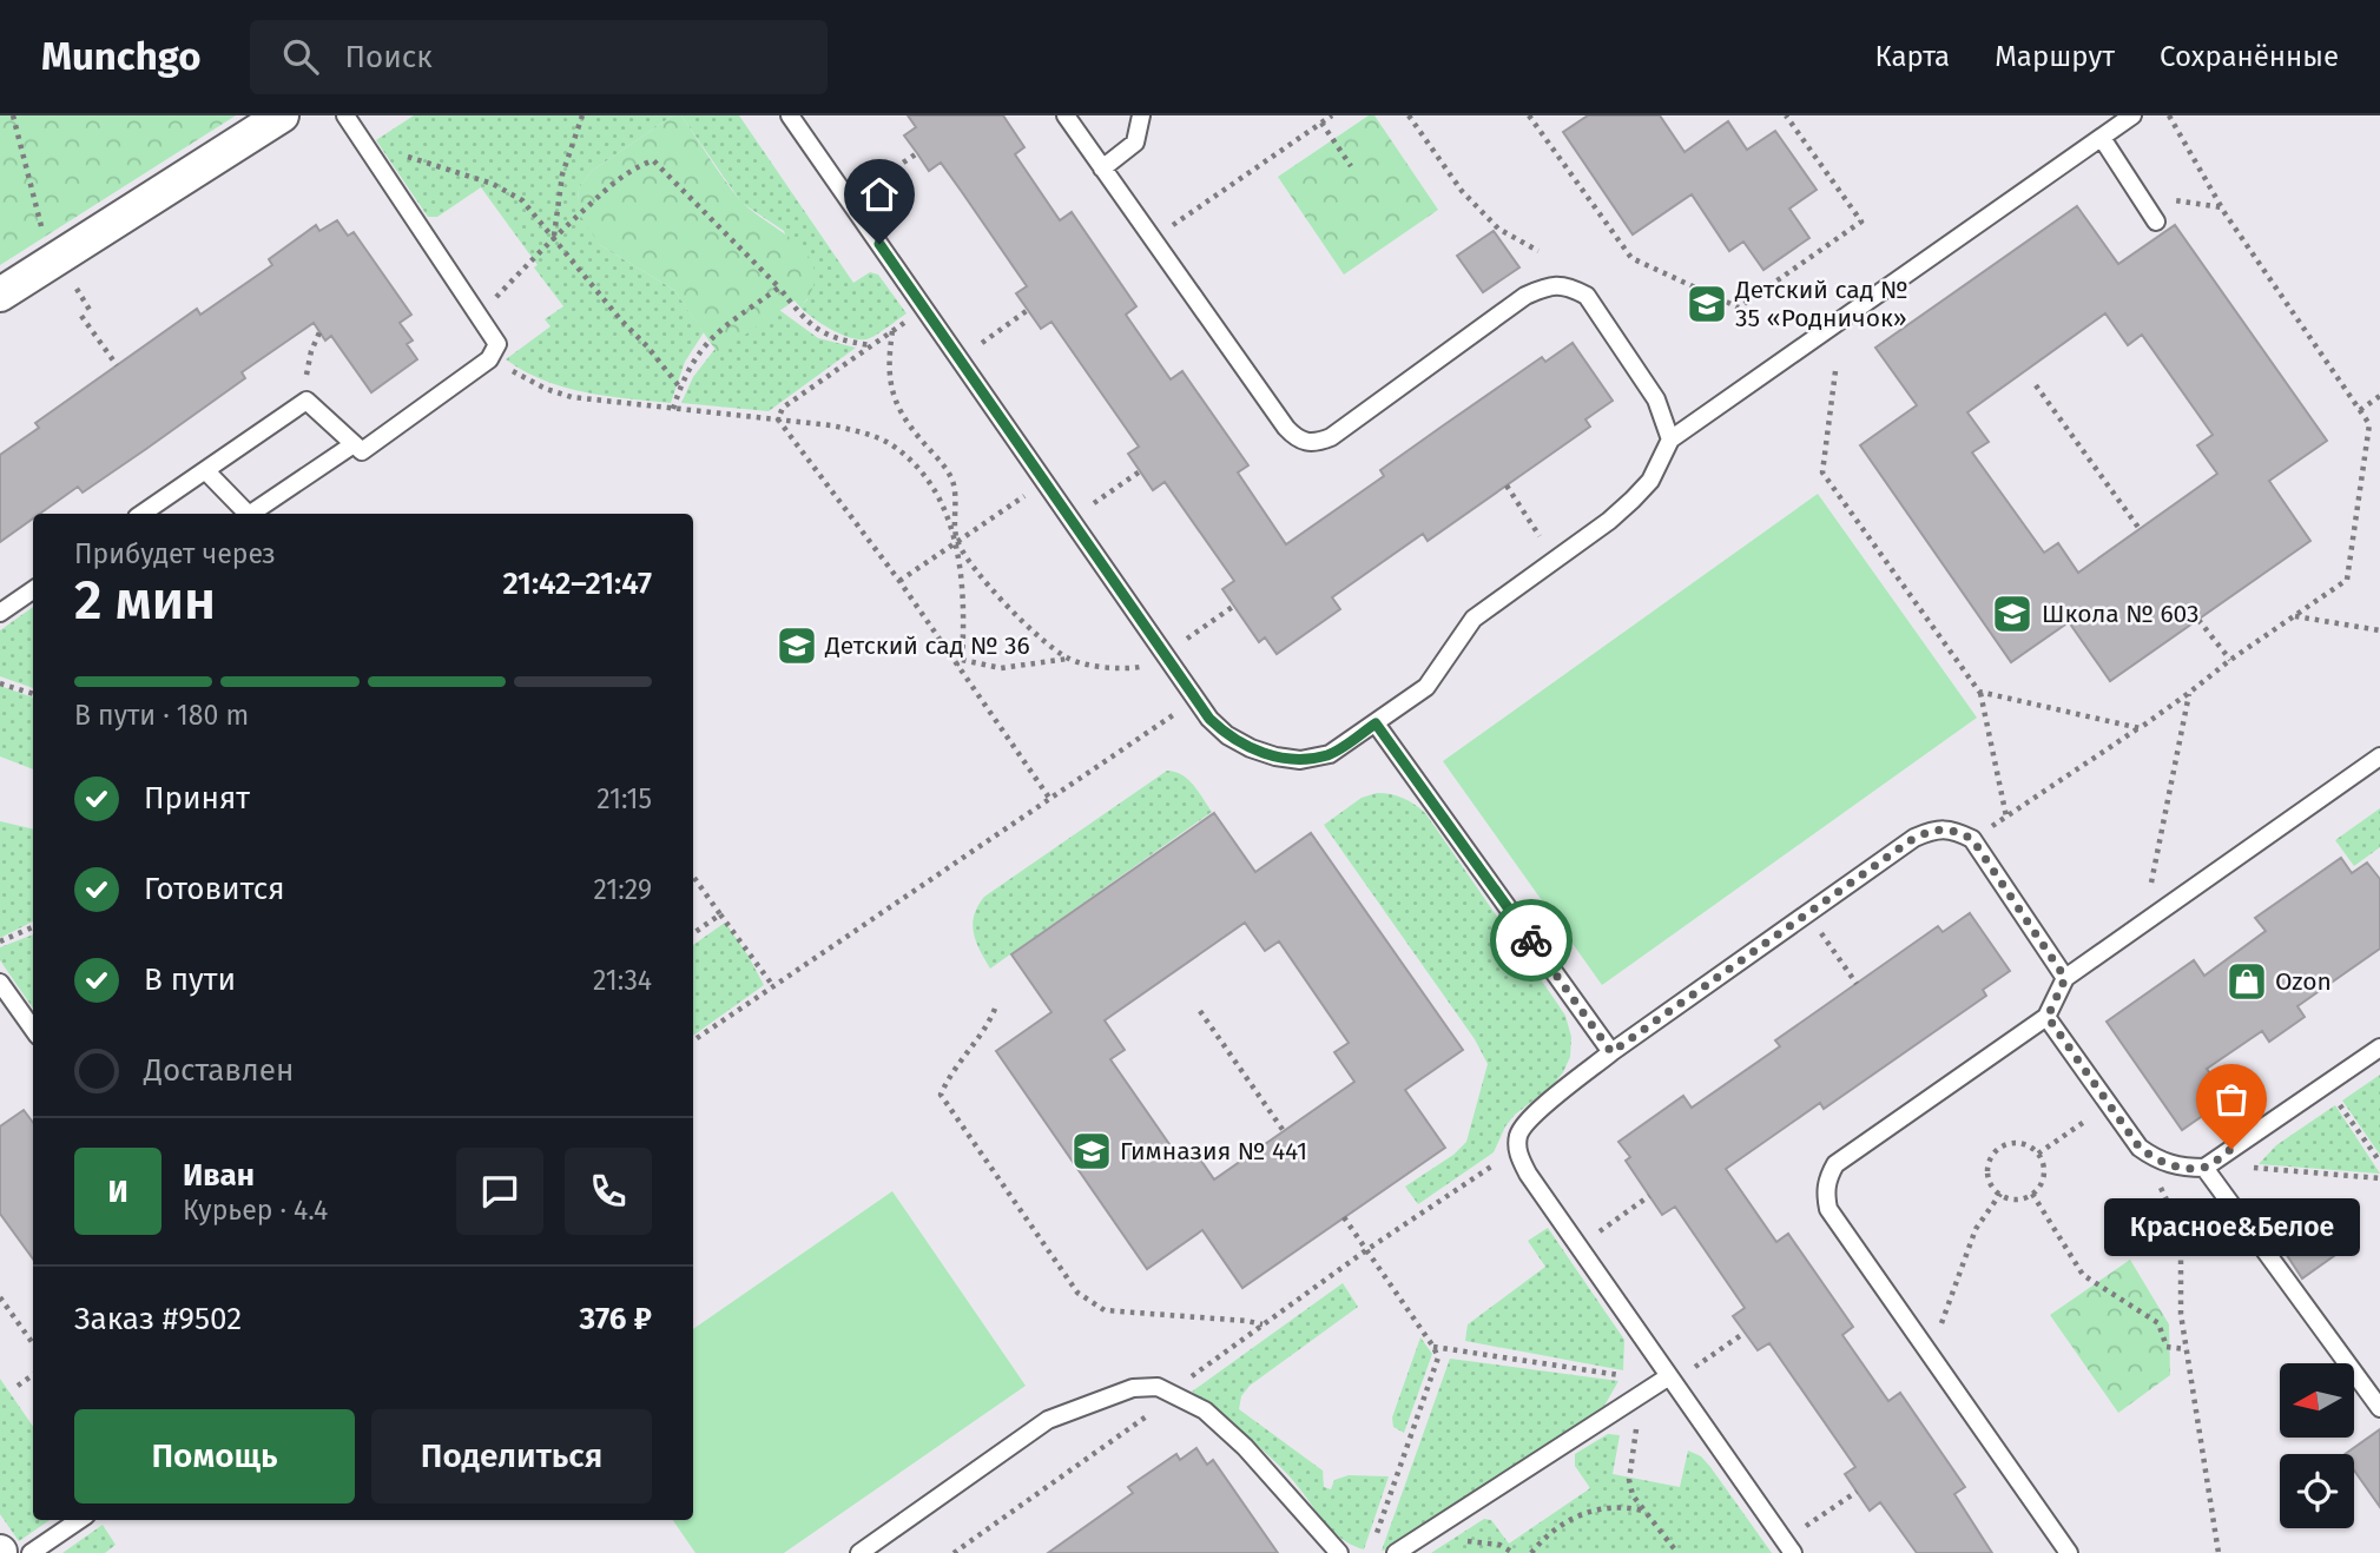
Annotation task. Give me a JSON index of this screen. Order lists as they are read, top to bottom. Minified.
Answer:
{"places":{"school or university":["Детский сад № 35 «Родничок»","Школа № 603","Детский сад № 36","Гимназия № 441"],"shop":["Ozon"],"other":["Красное&Белое"]},"north":"left","page":{"header":"Munchgo","search":"Поиск","nav":["Карта","Маршрут","Сохранённые"],"heading":["2 мин","Прибудет через","21:42–21:47"],"panel":["Иван","Курьер · 4.4","Заказ #9502","376 ₽"],"bar":"В пути · 180 m","list":[["Принят","21:15"],["Готовится","21:29"],["В пути","21:34"],"Доставлен"],"round":"И","bubble":"Красное&Белое","buttons":["Помощь","Поделиться"]}}
